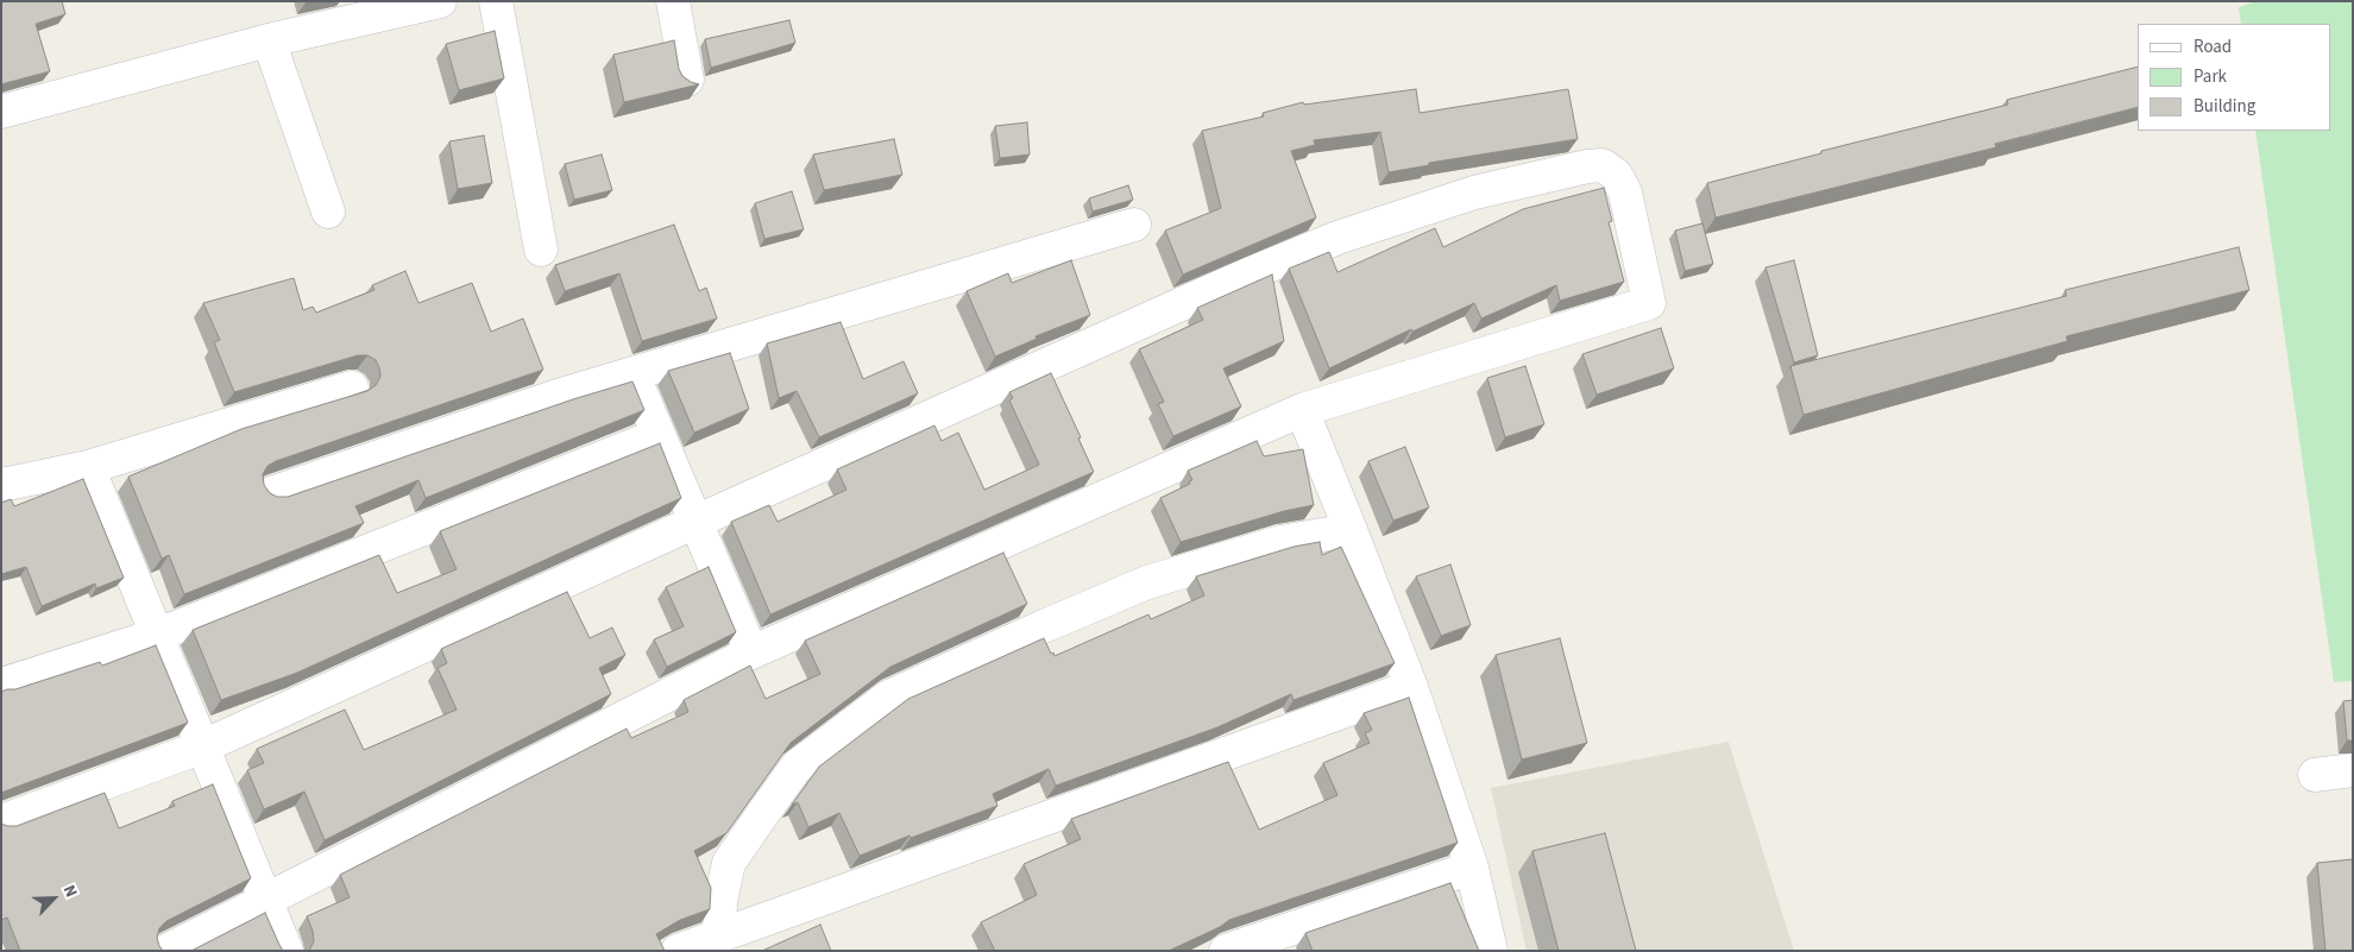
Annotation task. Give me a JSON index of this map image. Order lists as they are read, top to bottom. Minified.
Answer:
{"legend":["Road","Park","Building"],"north":"top right"}
